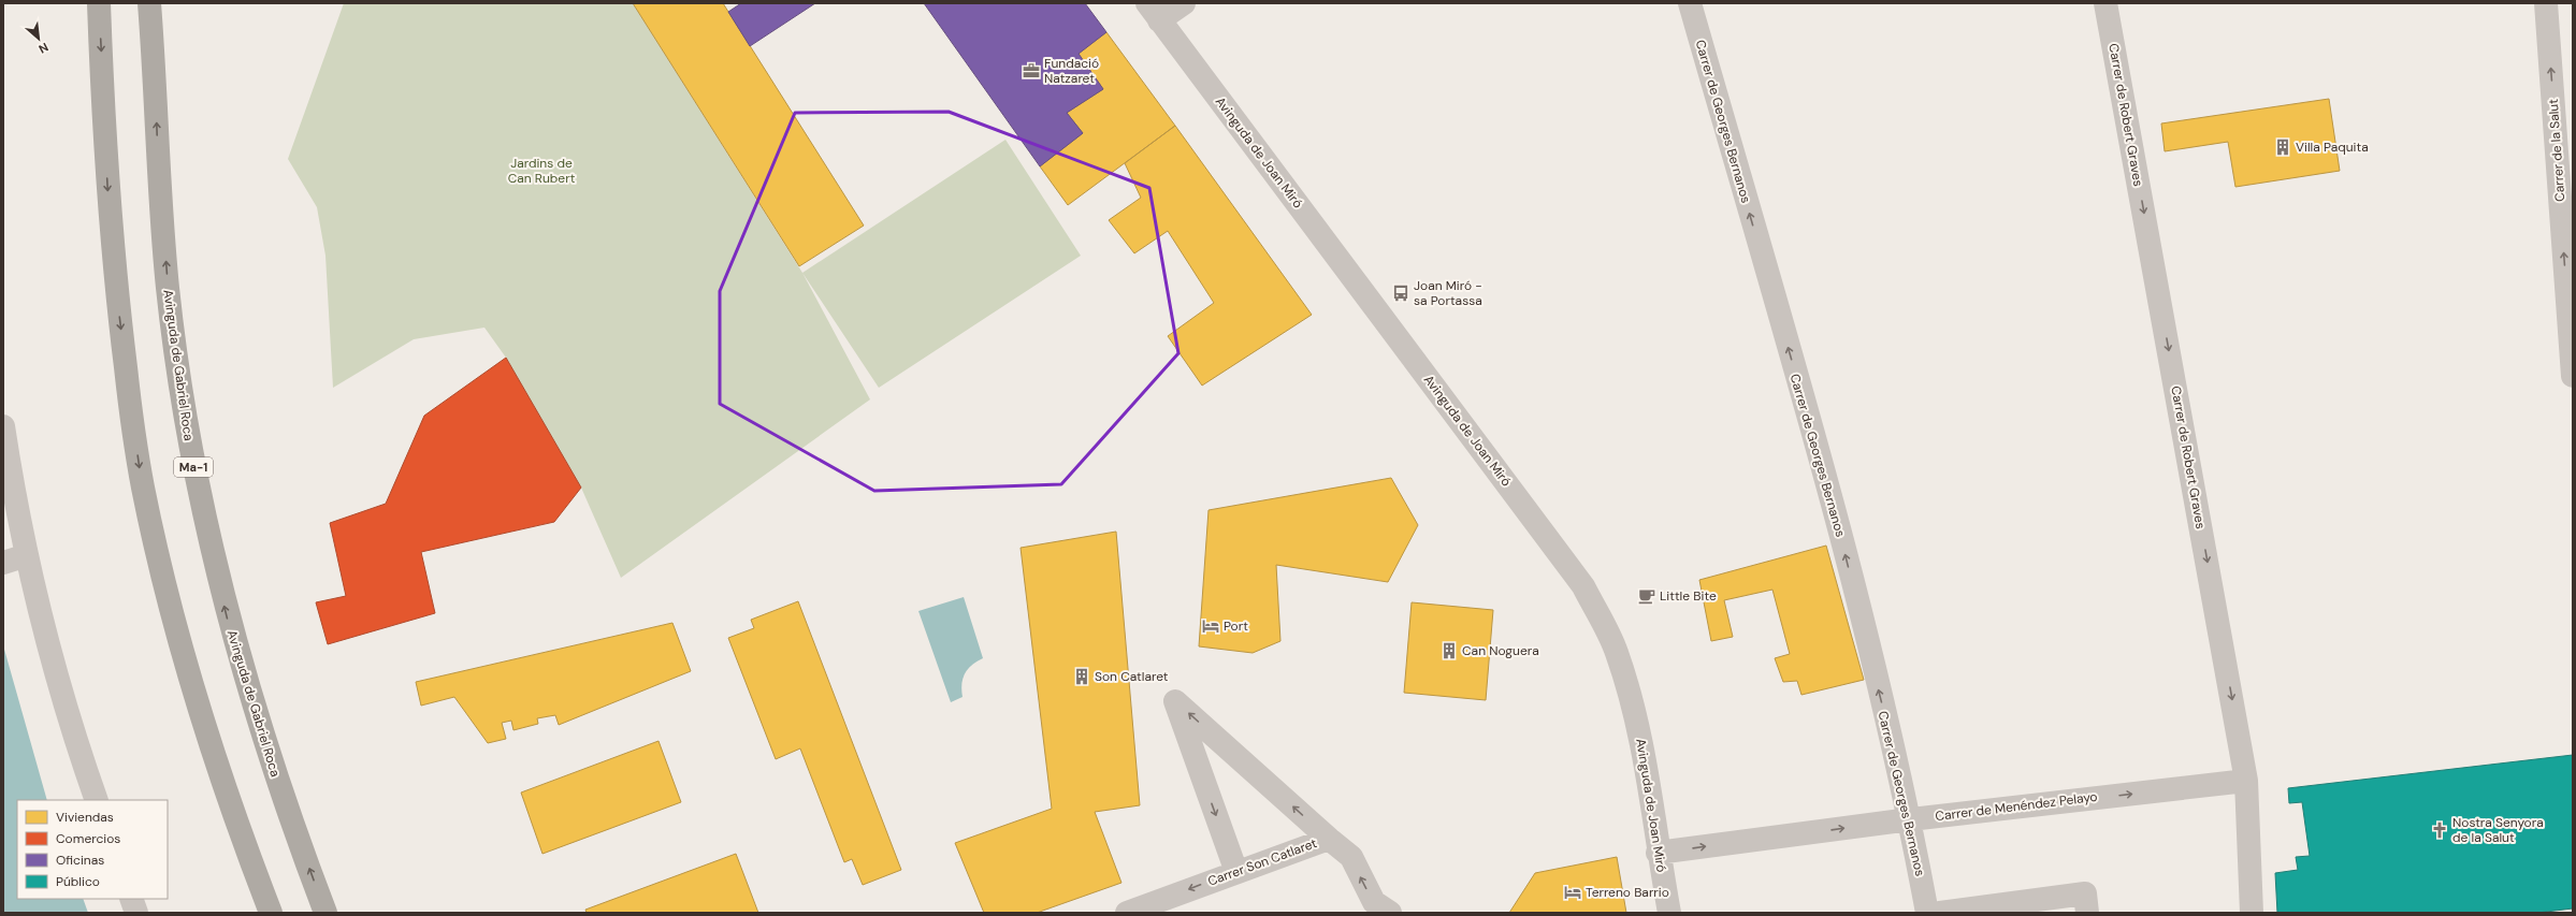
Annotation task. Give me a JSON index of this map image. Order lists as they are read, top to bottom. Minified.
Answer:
{"streets":{"highway":["Avinguda de Gabriel Roca","Ma-1"],"street":["Carrer de Robert Graves","Carrer de Georges Bernanos","Carrer de la Salut","Avinguda de Joan Miró","Carrer de Menéndez Pelayo","Carrer Son Catlaret"]},"crossings":[["Carrer de Robert Graves","Carrer de Menéndez Pelayo"],["Carrer de Georges Bernanos","Carrer de Menéndez Pelayo"],["Avinguda de Joan Miró","Carrer de Menéndez Pelayo"]],"one_way":["Carrer de Robert Graves","Carrer de Georges Bernanos","Carrer de la Salut","Carrer de Menéndez Pelayo","Carrer Son Catlaret"],"parks":["Jardins de Can Rubert"],"places":{"office":["Fundació Natzaret"],"building":["Villa Paquita","Can Noguera","Son Catlaret"],"bus stop":["Joan Miró - sa Portassa"],"cafe":["Little Bite"],"hotel":["Port","Terreno Barrio"],"church":["Nostra Senyora de la Salut"]},"legend":["Viviendas","Comercios","Oficinas","Público"],"north":"bottom right"}
